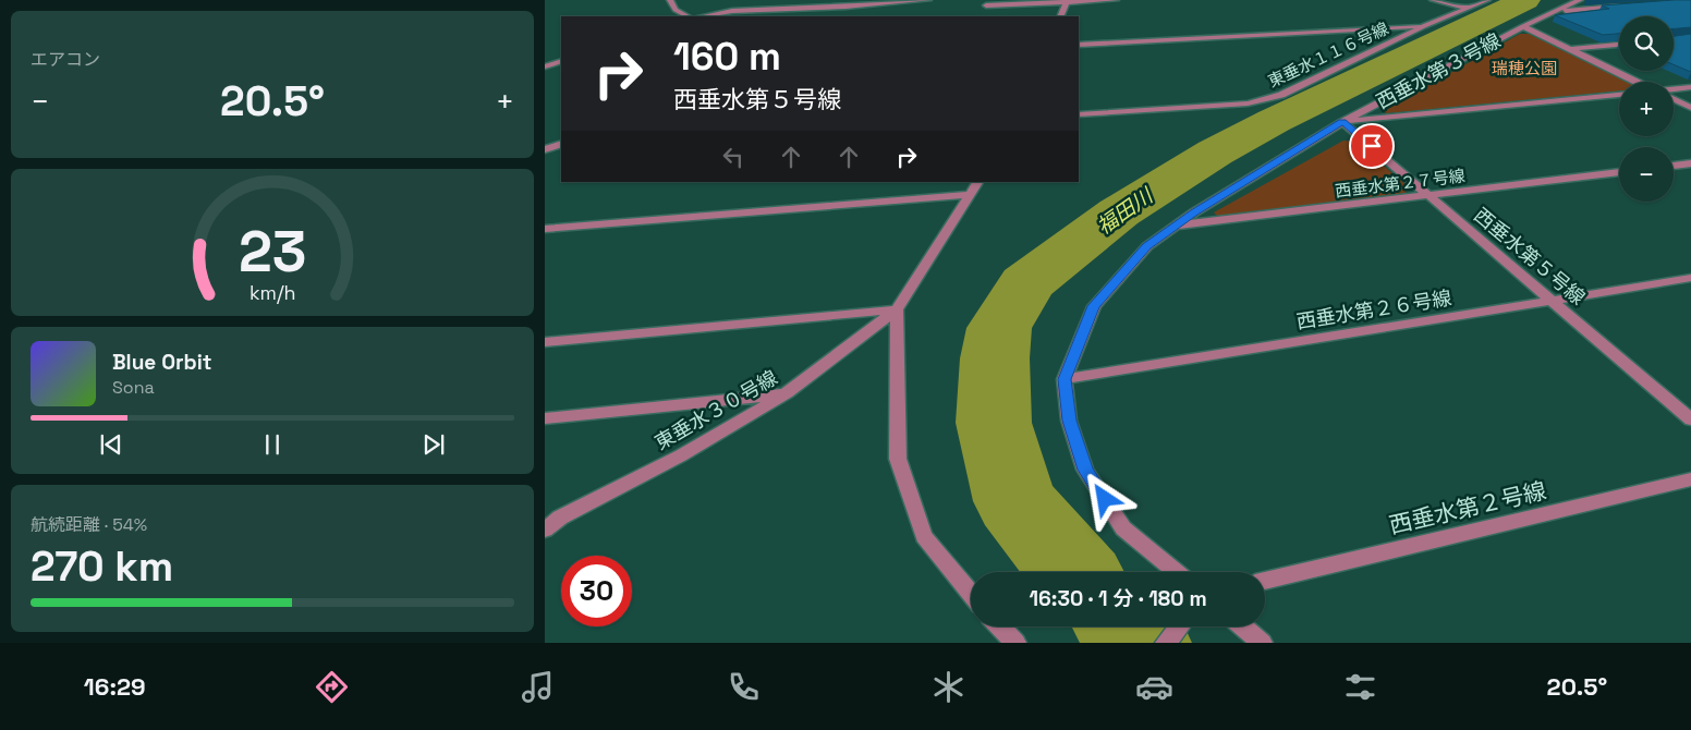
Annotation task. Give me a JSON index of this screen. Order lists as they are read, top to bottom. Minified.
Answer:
{"streets":{"street":["東垂水１１６号線","西垂水第３号線","西垂水第２７号線","西垂水第５号線","西垂水第２６号線","東垂水３０号線","西垂水第２号線"]},"crossings":[["西垂水第３号線","西垂水第２７号線"],["西垂水第３号線","西垂水第５号線"],["西垂水第３号線","西垂水第２６号線"],["西垂水第２７号線","西垂水第５号線"],["西垂水第５号線","西垂水第２６号線"]],"water":["福田川"],"parks":["瑞穂公園"],"page":{"tile":["エアコン",["航続距離 · 54%","270 km"]],"map_buttons":["+","−"],"turn":["160 m","西垂水第５号線"],"heat":["−","20.5°","+"],"song":["Blue Orbit","Sona"],"limit":"30","trip":"16:30 · 1 分 · 180 m","tabs":["16:29","20.5°"],"gauge":["23","km/h"]}}
